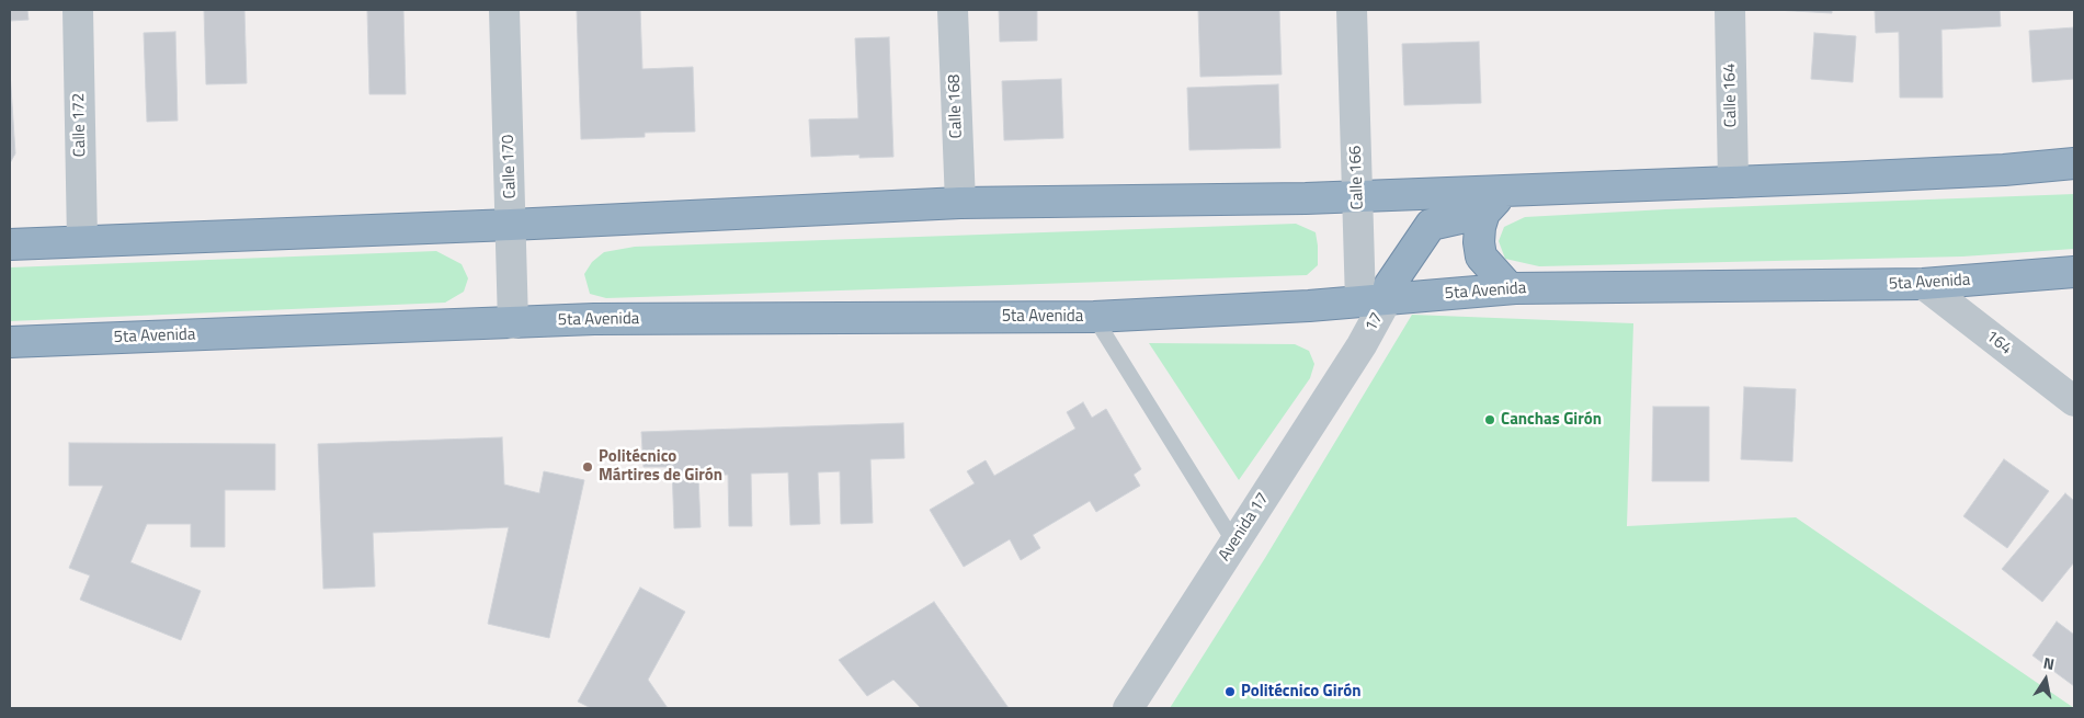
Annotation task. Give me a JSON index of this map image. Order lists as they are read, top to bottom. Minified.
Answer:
{"streets":{"highway":["5ta Avenida"],"street":["Calle 164","Calle 168","Calle 172","Calle 170","Calle 166","164","Avenida 17"]},"crossings":[["Calle 170","5ta Avenida"],["Calle 166","5ta Avenida"],["Calle 166","Avenida 17"],["5ta Avenida","164"]],"places":["Canchas Girón","Politécnico Mártires de Girón","Politécnico Girón"],"north":"top"}
